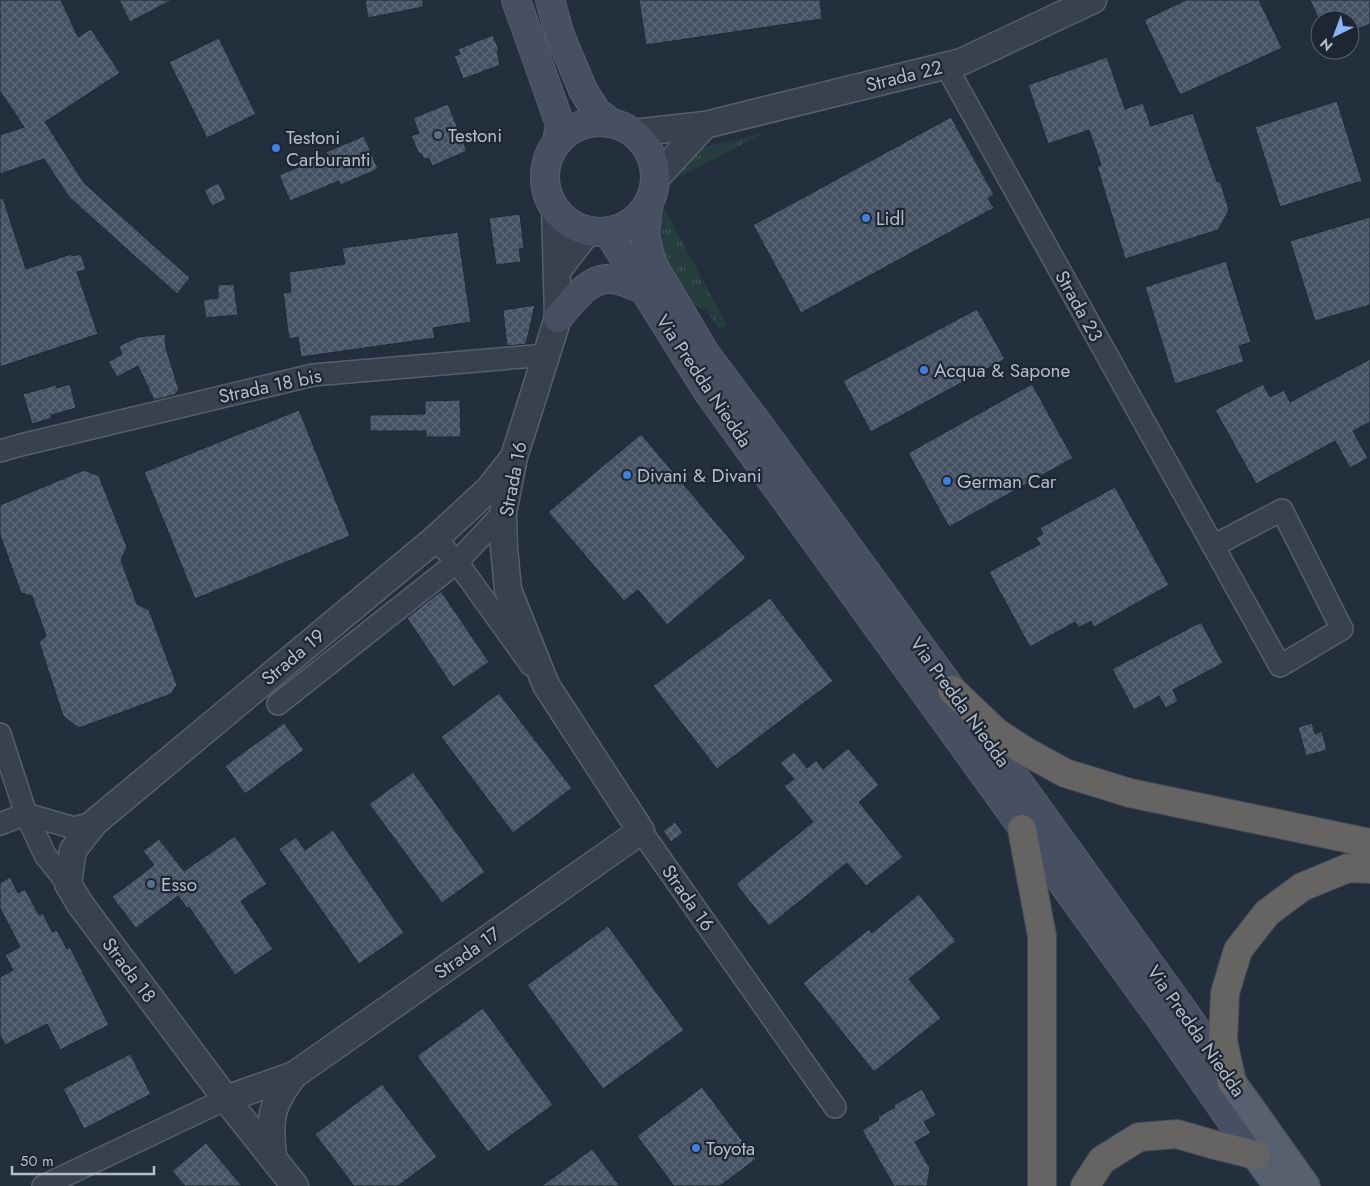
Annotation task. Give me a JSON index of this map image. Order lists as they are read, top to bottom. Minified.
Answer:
{"streets":{"main road":["Via Predda Niedda"],"street":["Strada 22","Strada 23","Strada 18 bis","Strada 16","Strada 19","Strada 17","Strada 18"]},"crossings":[["Strada 22","Strada 23"],["Strada 22","Via Predda Niedda"],["Strada 22","Strada 16"],["Via Predda Niedda","Strada 16"],["Strada 18 bis","Strada 16"],["Strada 16","Strada 19"],["Strada 16","Strada 17"],["Strada 19","Strada 18"],["Strada 17","Strada 18"]],"places":["Testoni","Testoni Carburanti","Lidl","Acqua & Sapone","Divani & Divani","German Car","Esso","Toyota"],"scale_bar":"50 m","north":"bottom left"}
